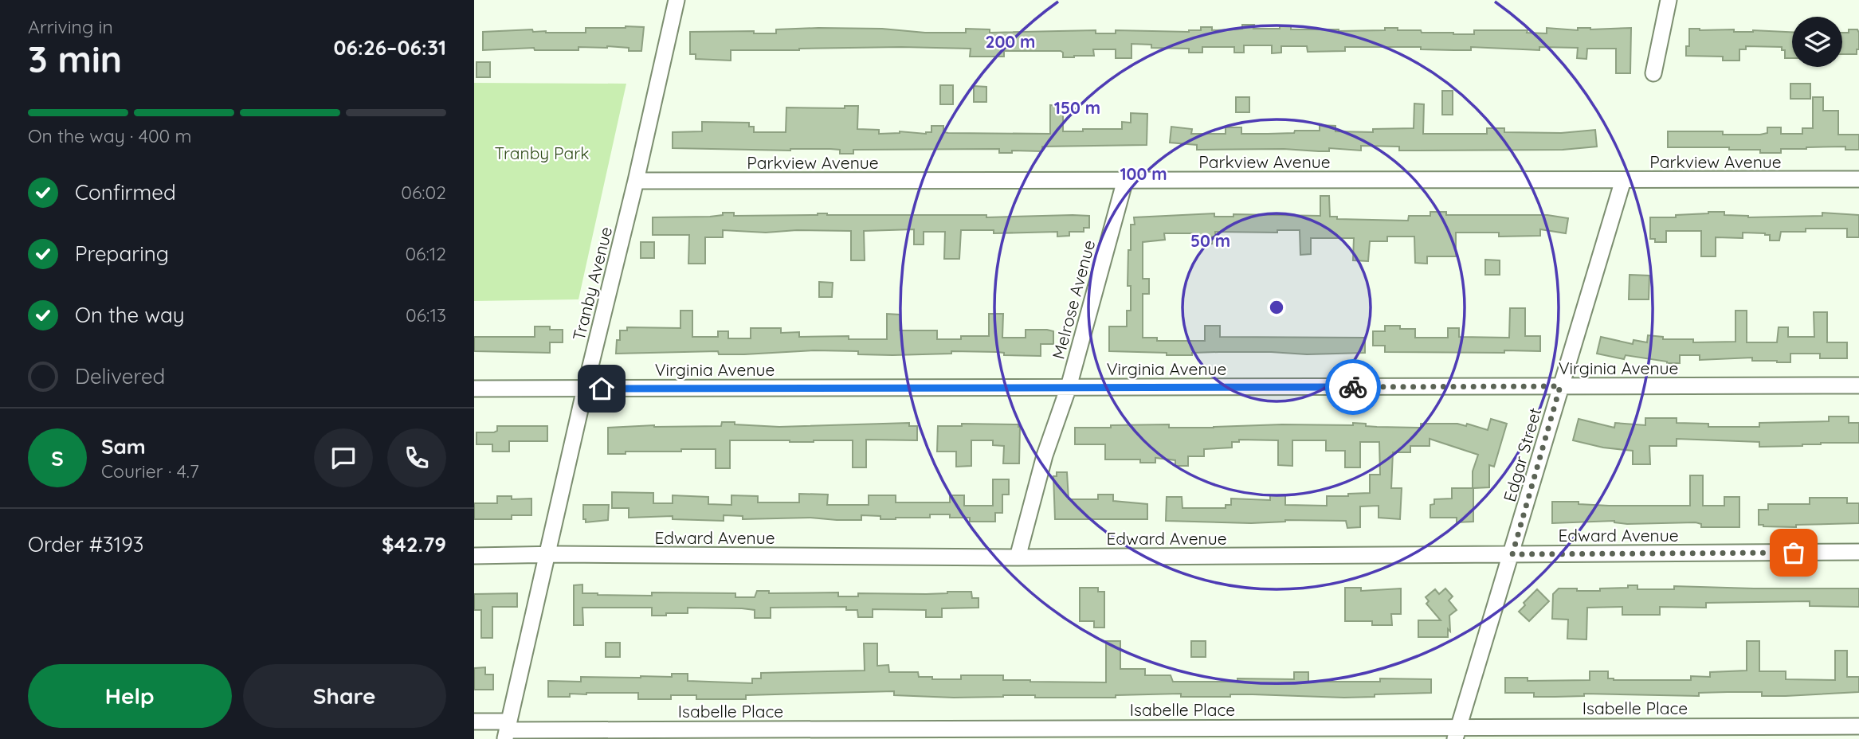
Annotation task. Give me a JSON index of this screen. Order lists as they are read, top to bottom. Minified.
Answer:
{"streets":{"street":["Parkview Avenue","Tranby Avenue","Melrose Avenue","Virginia Avenue","Edgar Street","Edward Avenue","Isabelle Place"]},"crossings":[["Parkview Avenue","Tranby Avenue"],["Parkview Avenue","Melrose Avenue"],["Parkview Avenue","Edgar Street"],["Tranby Avenue","Virginia Avenue"],["Tranby Avenue","Edward Avenue"],["Tranby Avenue","Isabelle Place"],["Melrose Avenue","Virginia Avenue"],["Melrose Avenue","Edward Avenue"],["Virginia Avenue","Edgar Street"],["Edgar Street","Edward Avenue"],["Edgar Street","Isabelle Place"]],"parks":["Tranby Park"],"page":{"heading":["3 min","Arriving in","06:26–06:31"],"panel":["Sam","Courier · 4.7","Order #3193","$42.79"],"bar":"On the way · 400 m","list":[["Confirmed","06:02"],["Preparing","06:12"],["On the way","06:13"],"Delivered"],"round":"S","buttons":["Help","Share"]},"rings":["200 m","150 m","100 m","50 m"]}
